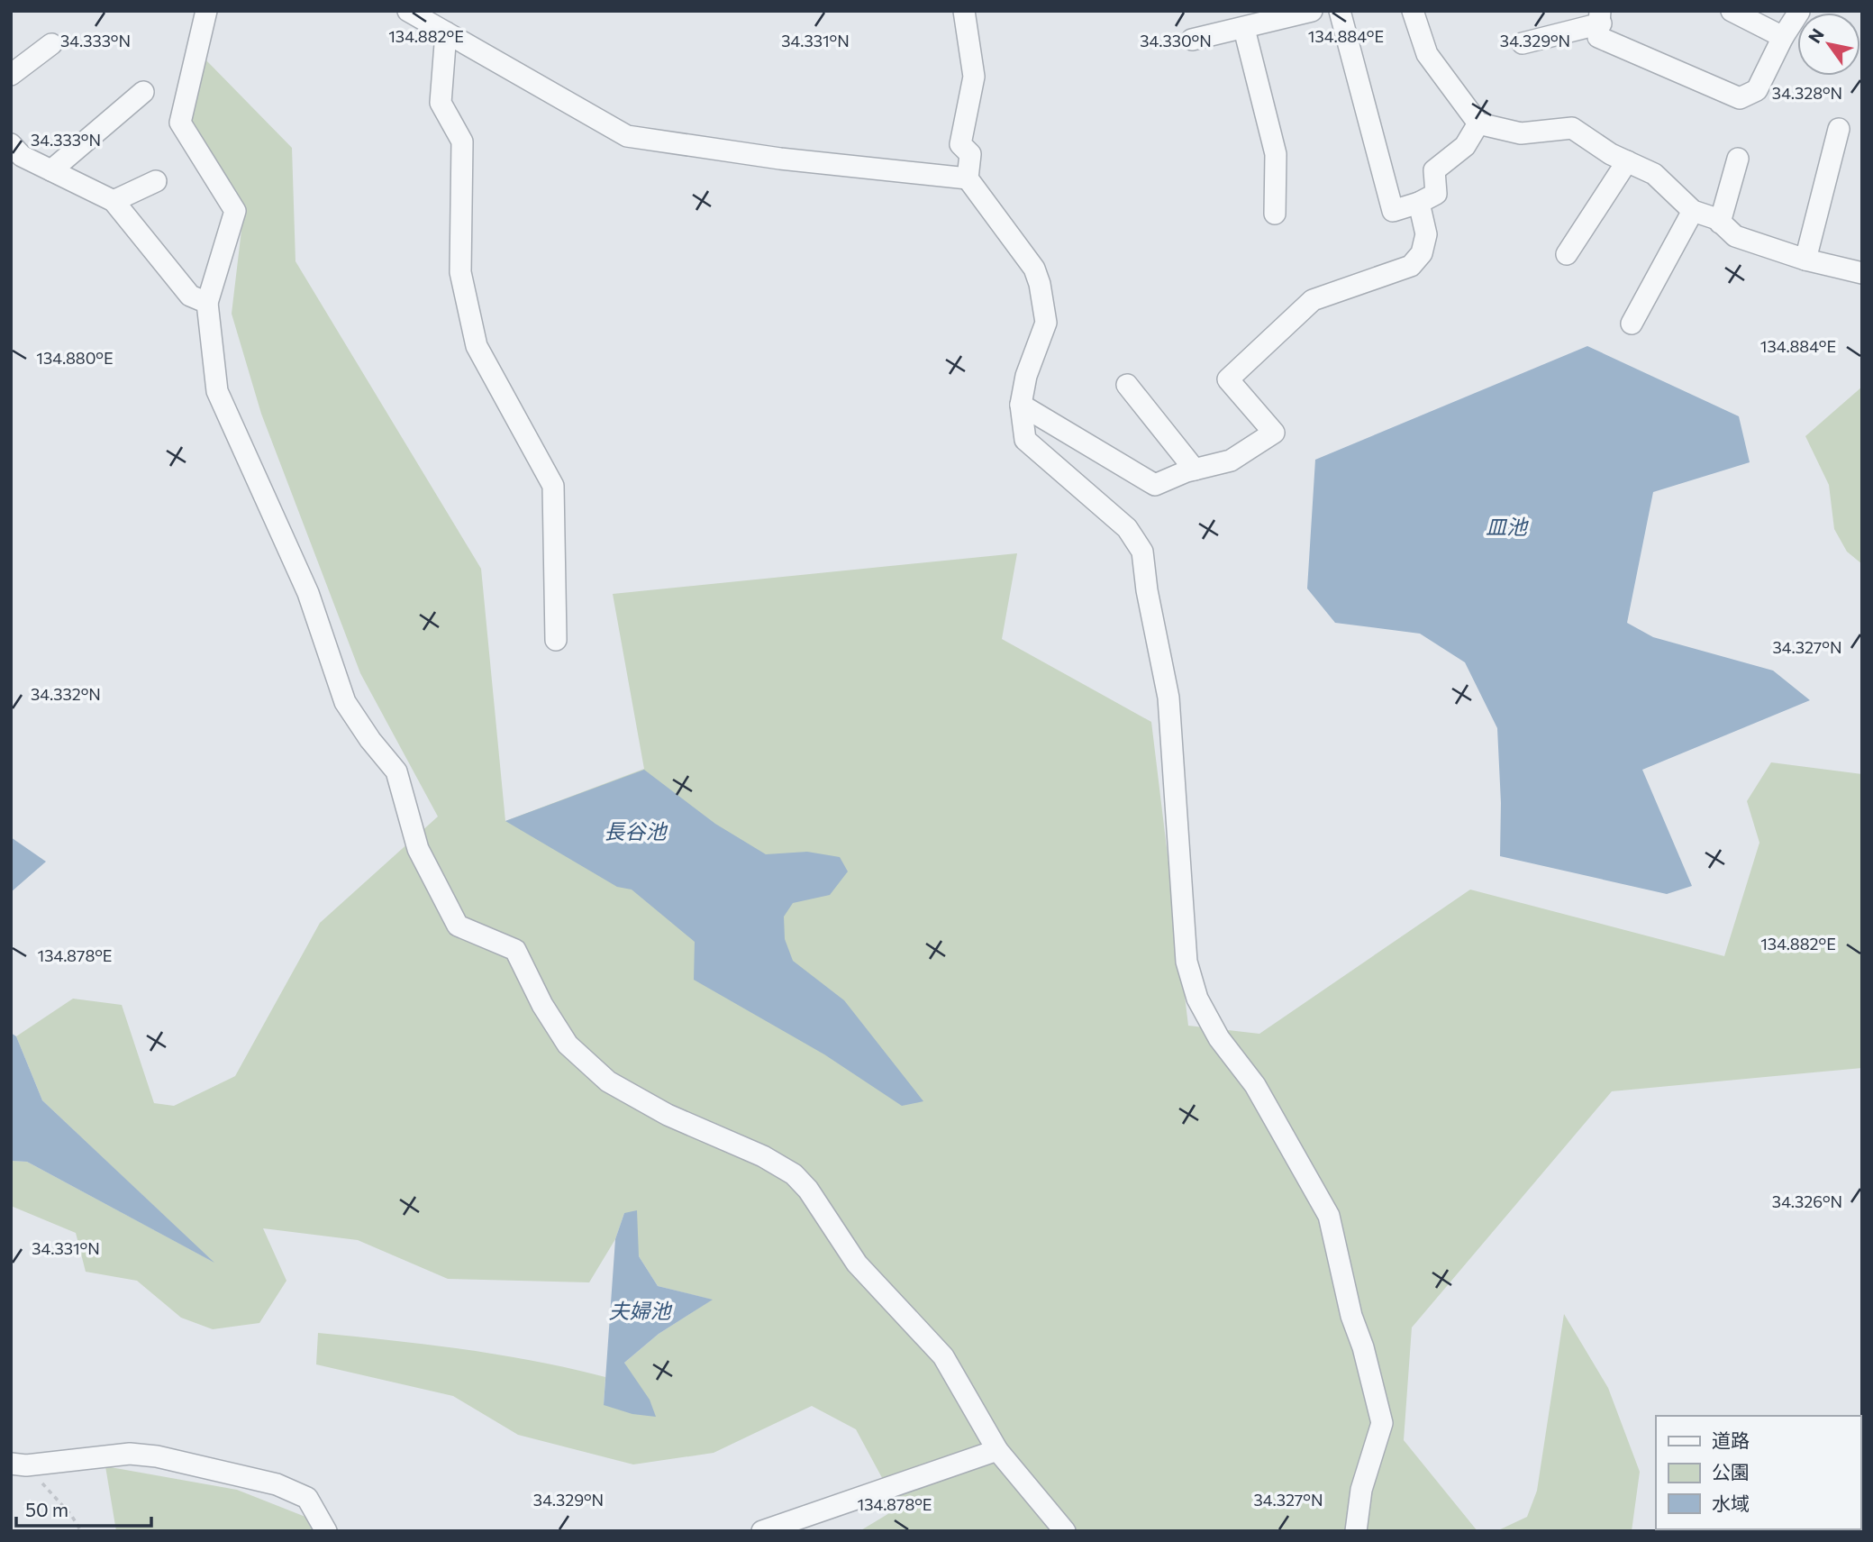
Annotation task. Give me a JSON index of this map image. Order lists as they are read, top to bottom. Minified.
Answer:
{"water":["皿池","長谷池","夫婦池"],"legend":["道路","公園","水域"],"scale_bar":"50 m","north":"top left","coordinates":["134.882°E","134.884°E","34.333°N","34.331°N","34.330°N","34.329°N","34.328°N","134.880°E","34.327°N","34.332°N","134.878°E","34.326°N"]}
